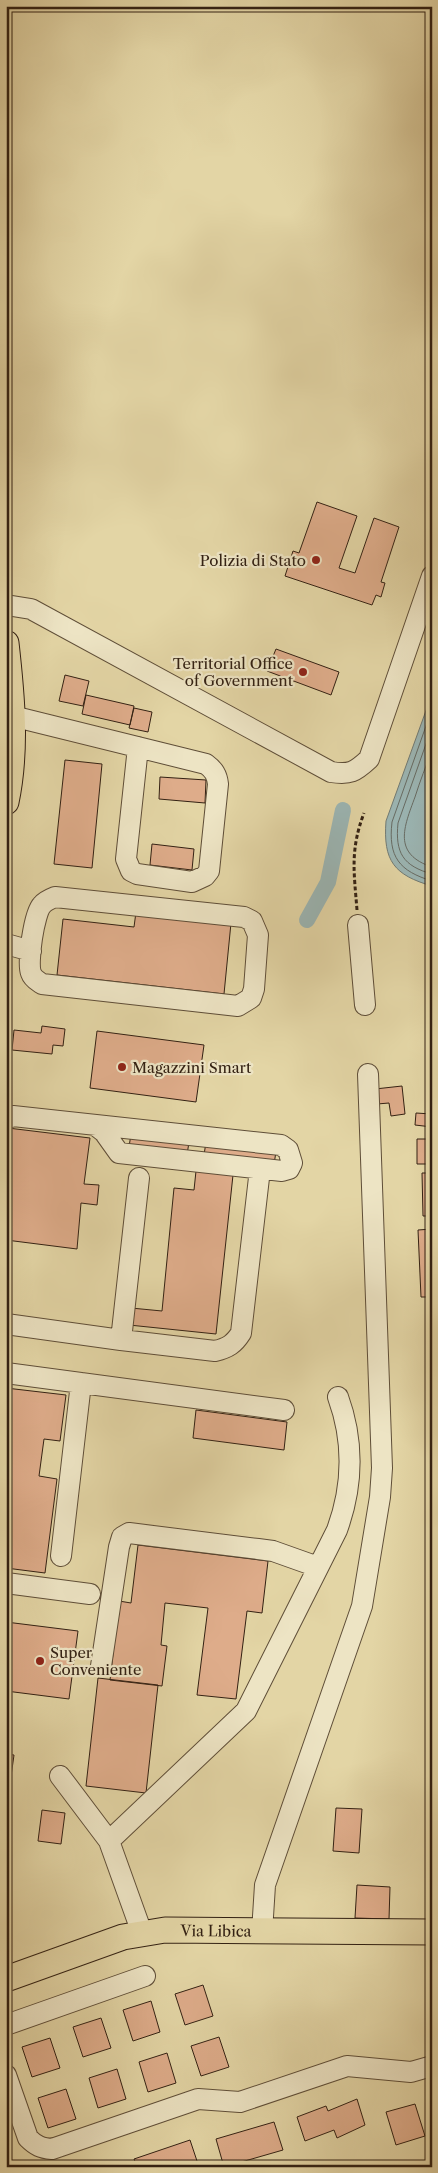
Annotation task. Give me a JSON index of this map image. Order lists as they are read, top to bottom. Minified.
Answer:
{"streets":{"main road":["Via Libica"]},"places":["Polizia di Stato","Territorial Office of Government","Magazzini Smart","Super Conveniente"]}
